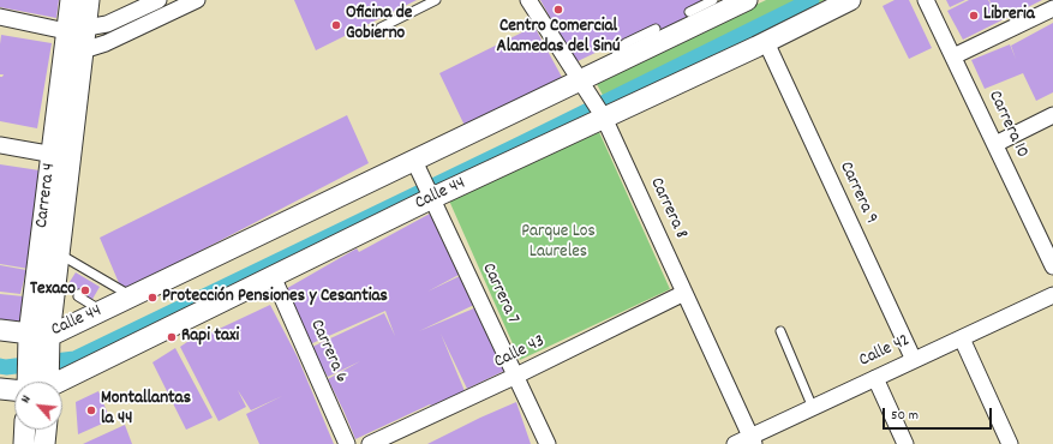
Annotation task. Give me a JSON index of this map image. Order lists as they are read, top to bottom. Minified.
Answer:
{"streets":{"street":["Carrera 10","Carrera 9","Calle 44","Carrera 4","Carrera 8","Carrera 7","Carrera 6","Calle 42","Calle 43"]},"crossings":[["Carrera 9","Calle 44"],["Carrera 9","Calle 42"],["Calle 44","Carrera 4"],["Calle 44","Carrera 8"],["Calle 44","Carrera 7"],["Calle 44","Carrera 6"],["Carrera 8","Calle 42"],["Carrera 8","Calle 43"],["Carrera 7","Calle 43"]],"parks":["Parque Los Laureles"],"places":["Centro Comercial Alamedas del Sinú","Libreria","Oficina de Gobierno","Texaco","Protección Pensiones y Cesantias","Rapi taxi","Montallantas la 44"],"scale_bar":"50 m","north":"top left"}
